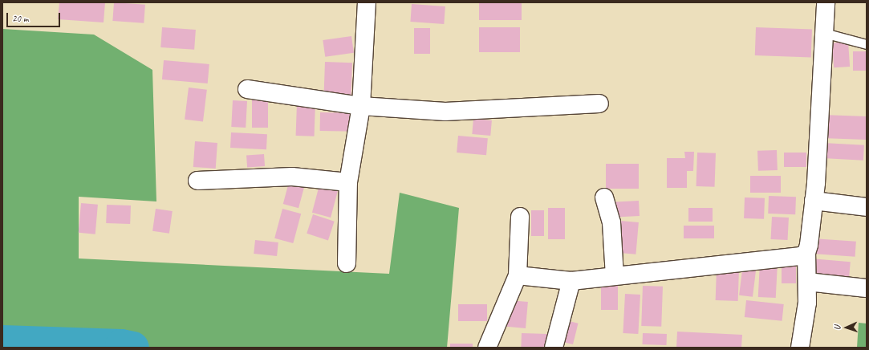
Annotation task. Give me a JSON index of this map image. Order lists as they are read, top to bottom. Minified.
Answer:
{"scale_bar":"20 m","north":"left"}
